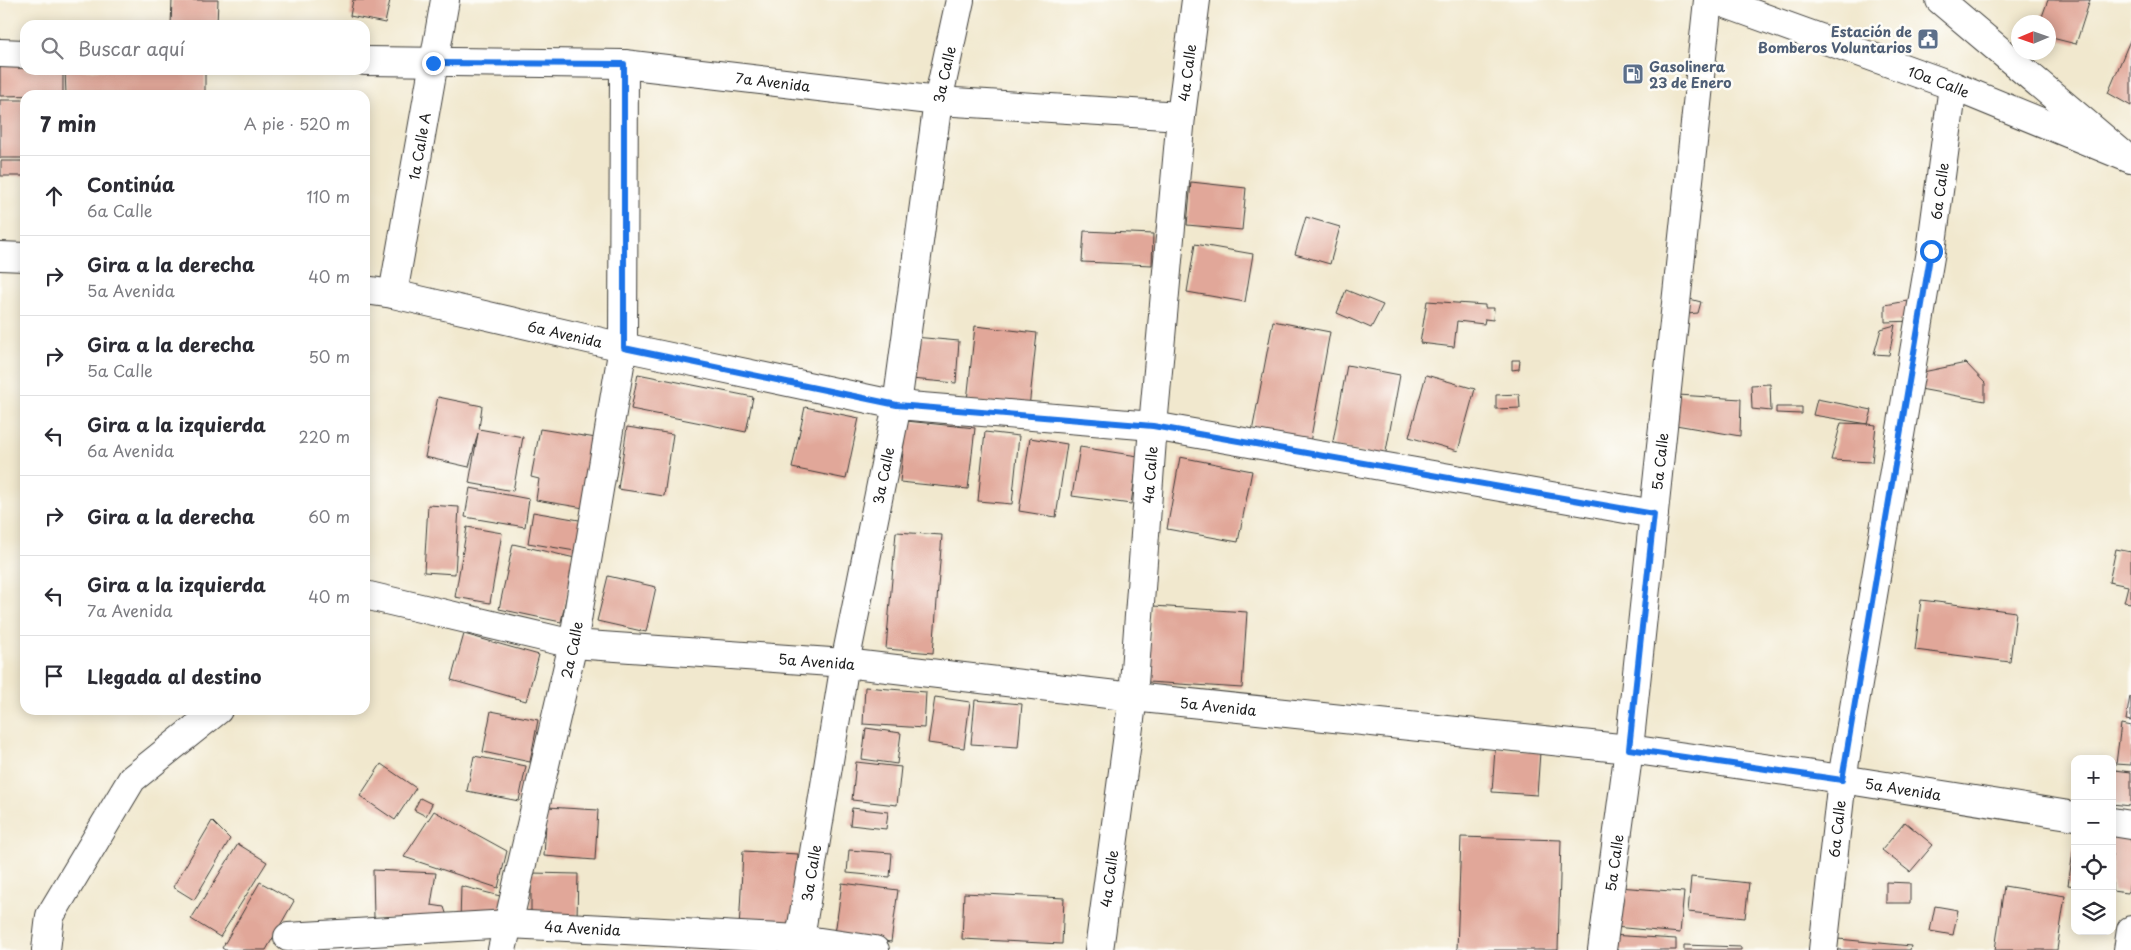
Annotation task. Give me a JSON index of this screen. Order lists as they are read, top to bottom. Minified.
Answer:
{"streets":{"street":["4a Calle","3a Calle","10a Calle","7a Avenida","1a Calle A","6a Calle","6a Avenida","5a Calle","2a Calle","5a Avenida","4a Avenida"]},"crossings":[["4a Calle","7a Avenida"],["4a Calle","6a Avenida"],["4a Calle","5a Avenida"],["3a Calle","7a Avenida"],["3a Calle","6a Avenida"],["3a Calle","5a Avenida"],["3a Calle","4a Avenida"],["10a Calle","6a Calle"],["7a Avenida","1a Calle A"],["7a Avenida","2a Calle"],["1a Calle A","6a Avenida"],["6a Calle","5a Avenida"],["6a Avenida","5a Calle"],["6a Avenida","2a Calle"],["5a Calle","5a Avenida"],["2a Calle","5a Avenida"],["2a Calle","4a Avenida"]],"places":{"public building":["Estación de Bomberos Voluntarios"],"fuel station":["Gasolinera 23 de Enero"]},"north":"left","page":{"search":"Buscar aquí","heading":["7 min","A pie · 520 m"],"list":[["Continúa","6a Calle","110 m"],["Gira a la derecha","5a Avenida","40 m"],["Gira a la derecha","5a Calle","50 m"],["Gira a la izquierda","6a Avenida","220 m"],["Gira a la derecha","60 m"],["Gira a la izquierda","7a Avenida","40 m"],"Llegada al destino"],"map_buttons":["+","−"]}}
